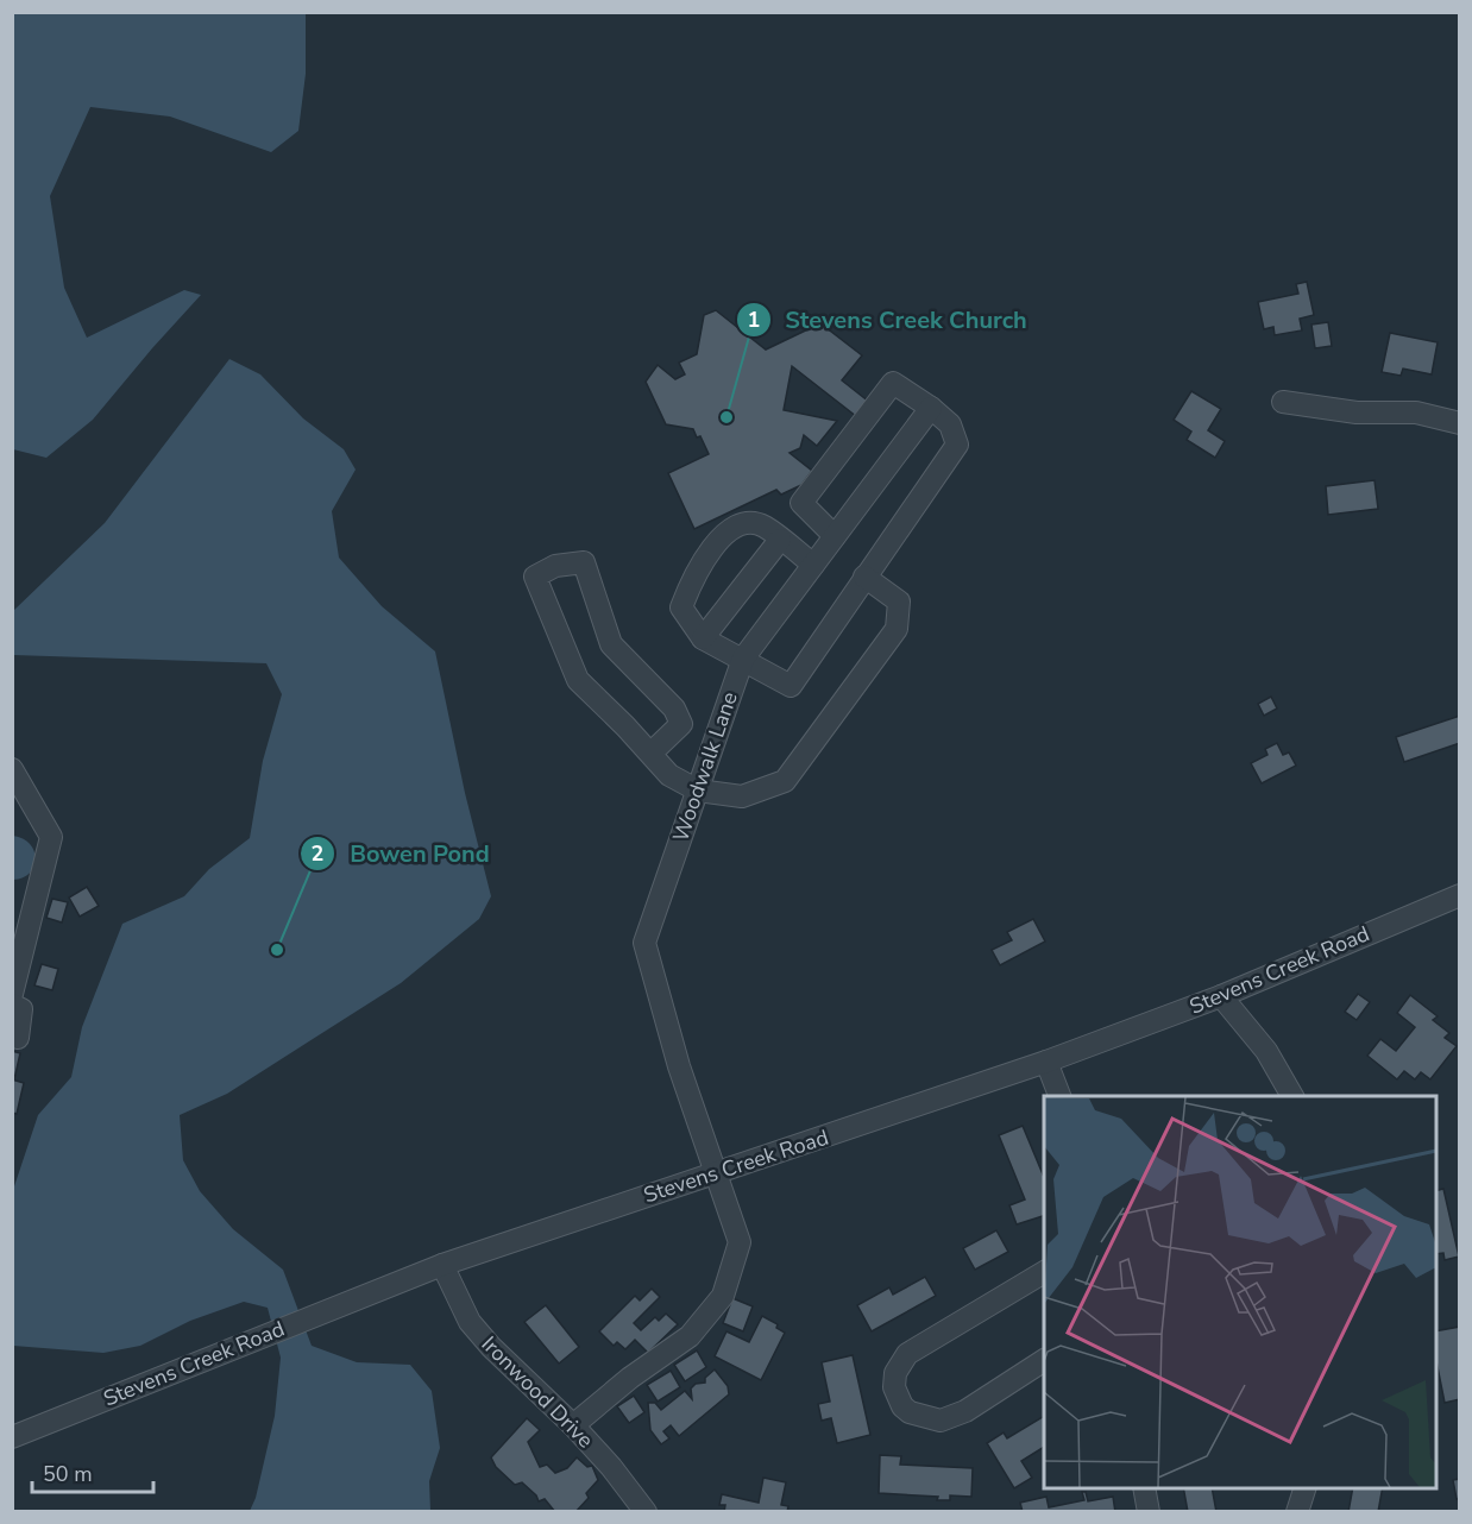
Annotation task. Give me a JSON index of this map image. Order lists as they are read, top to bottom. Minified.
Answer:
{"streets":{"street":["Woodwalk Lane","Stevens Creek Road","Ironwood Drive"]},"crossings":[["Woodwalk Lane","Stevens Creek Road"],["Woodwalk Lane","Ironwood Drive"],["Stevens Creek Road","Ironwood Drive"]],"places":["Stevens Creek Church","Bowen Pond"],"scale_bar":"50 m"}
